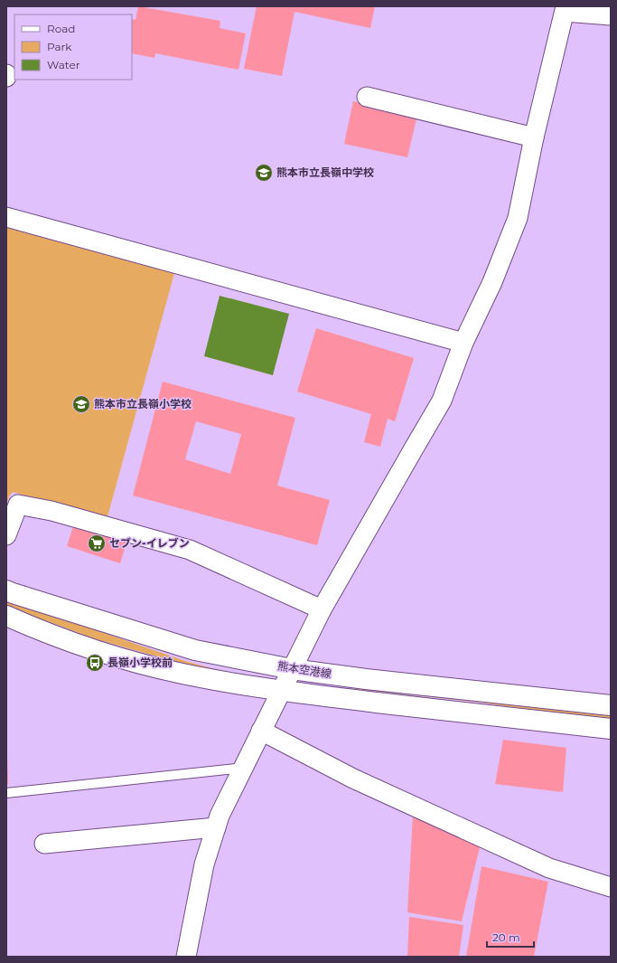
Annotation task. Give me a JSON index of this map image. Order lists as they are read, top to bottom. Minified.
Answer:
{"streets":{"main road":["熊本空港線"]},"places":{"school or university":["熊本市立長嶺中学校","熊本市立長嶺小学校"],"supermarket":["セブン-イレブン"],"bus stop":["長嶺小学校前"]},"legend":["Road","Park","Water"],"scale_bar":"20 m"}
